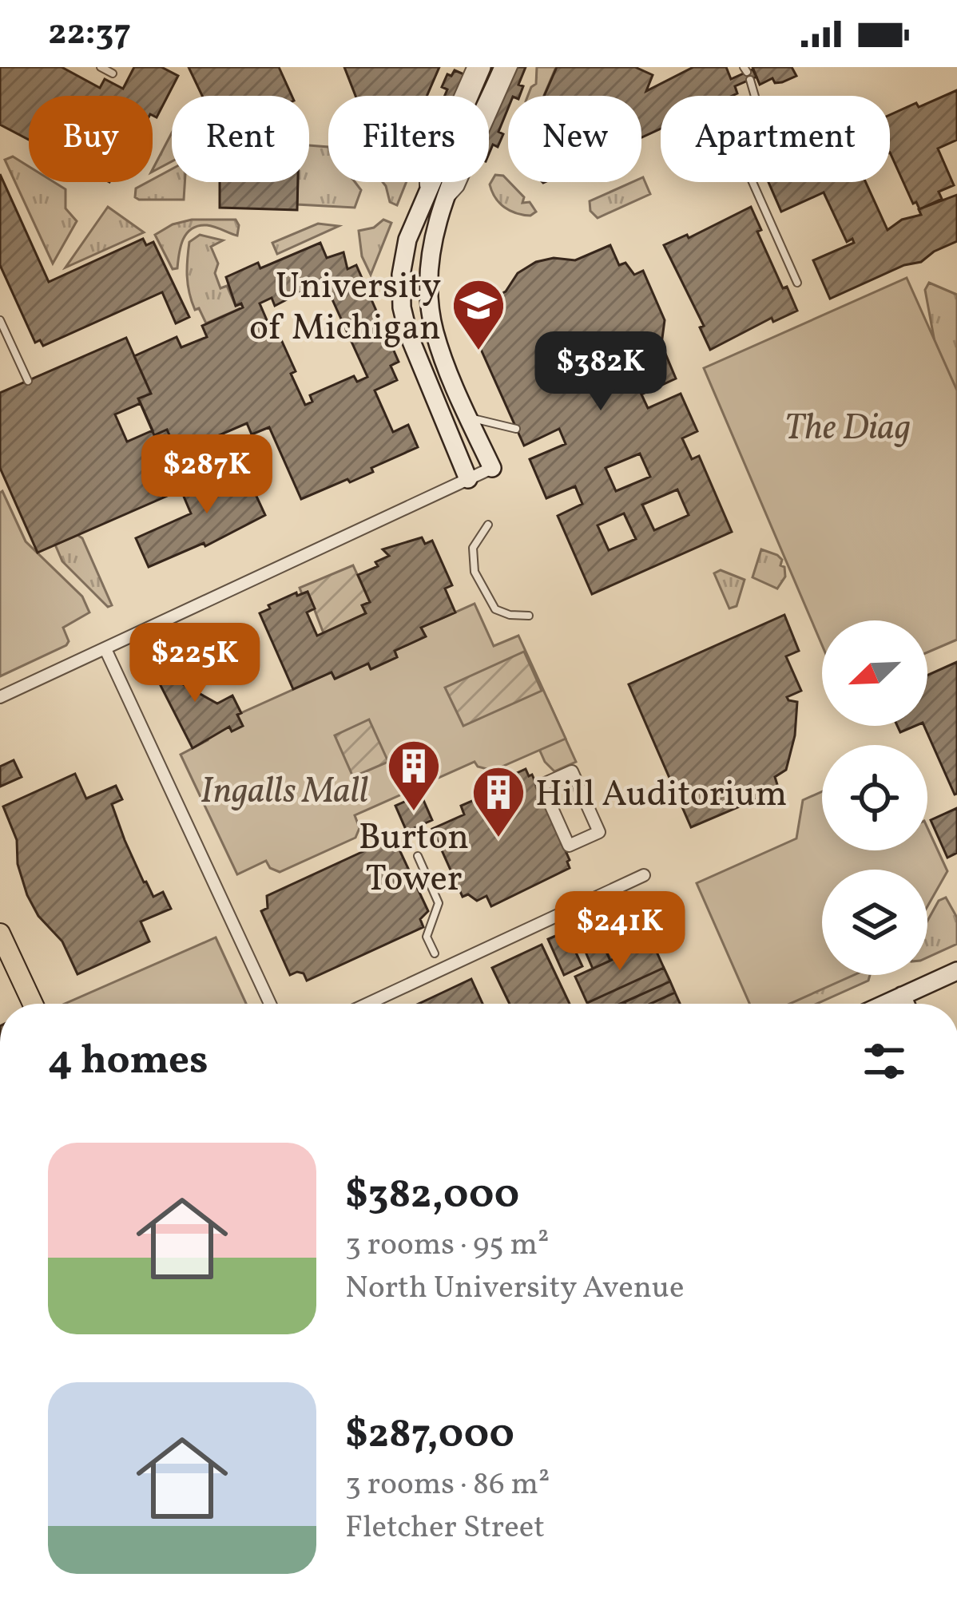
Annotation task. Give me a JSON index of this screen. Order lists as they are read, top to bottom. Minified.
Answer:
{"parks":["The Diag","Ingalls Mall"],"places":{"school or university":["University of Michigan"],"building":["Burton Tower","Hill Auditorium"]},"north":"bottom left","page":{"status":"22:37","chip":["Buy","Rent","Filters","New","Apartment"],"price":["$382K","$287K","$225K","$241K"],"heading":"4 homes","list":[{"name":"$382,000","note":"3 rooms · 95 m² · North University Avenue"},{"name":"$287,000","note":"3 rooms · 86 m² · Fletcher Street"}]}}
